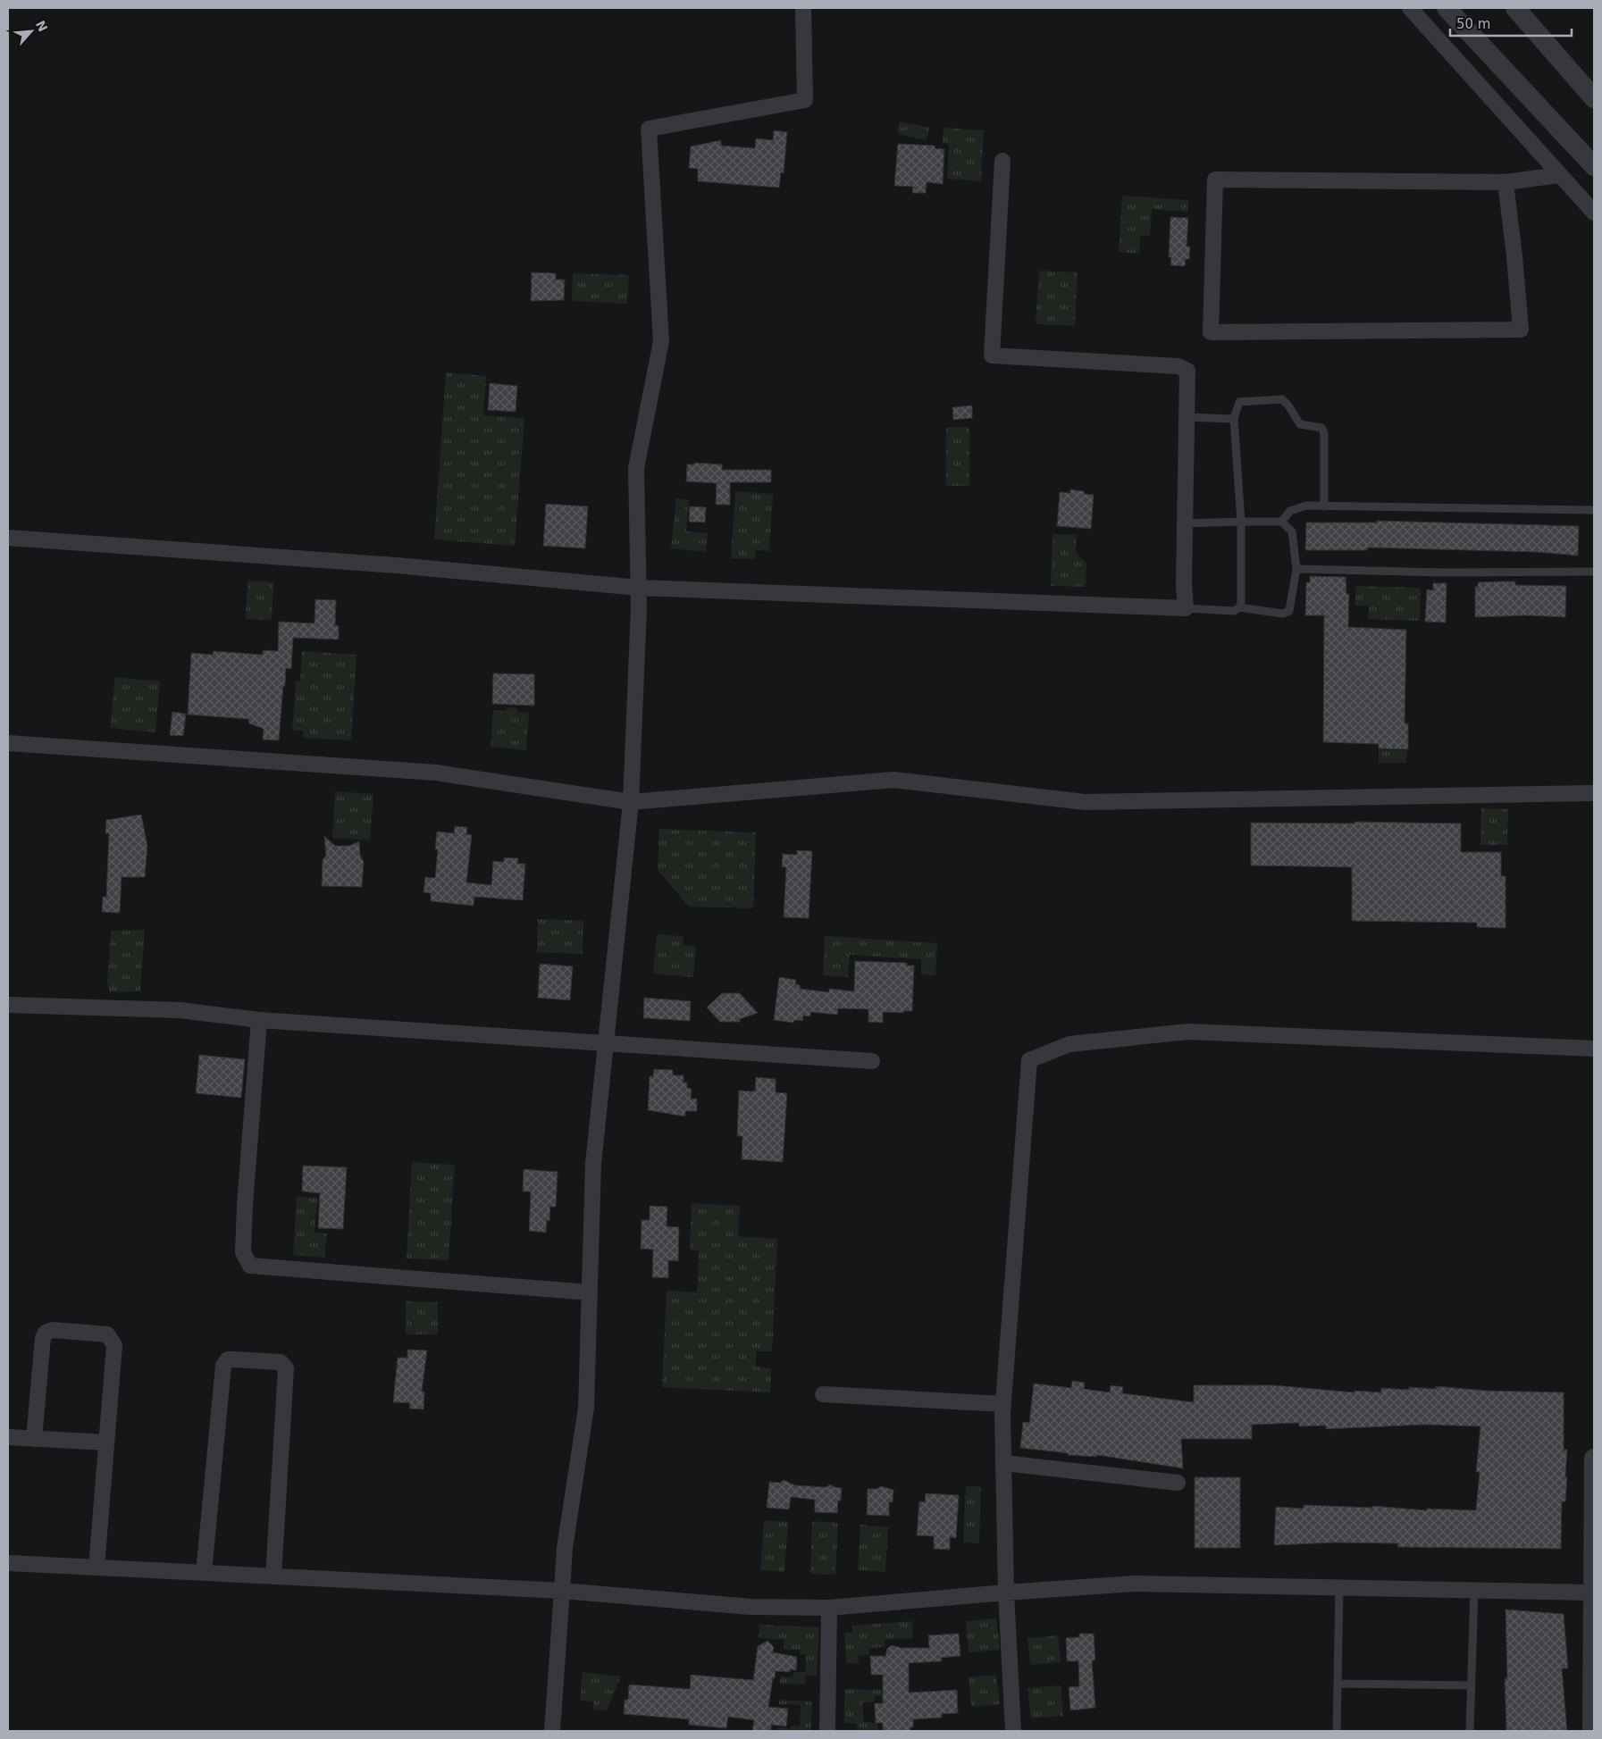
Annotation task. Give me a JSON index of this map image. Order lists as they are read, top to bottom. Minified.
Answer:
{"scale_bar":"50 m","north":"top right"}
